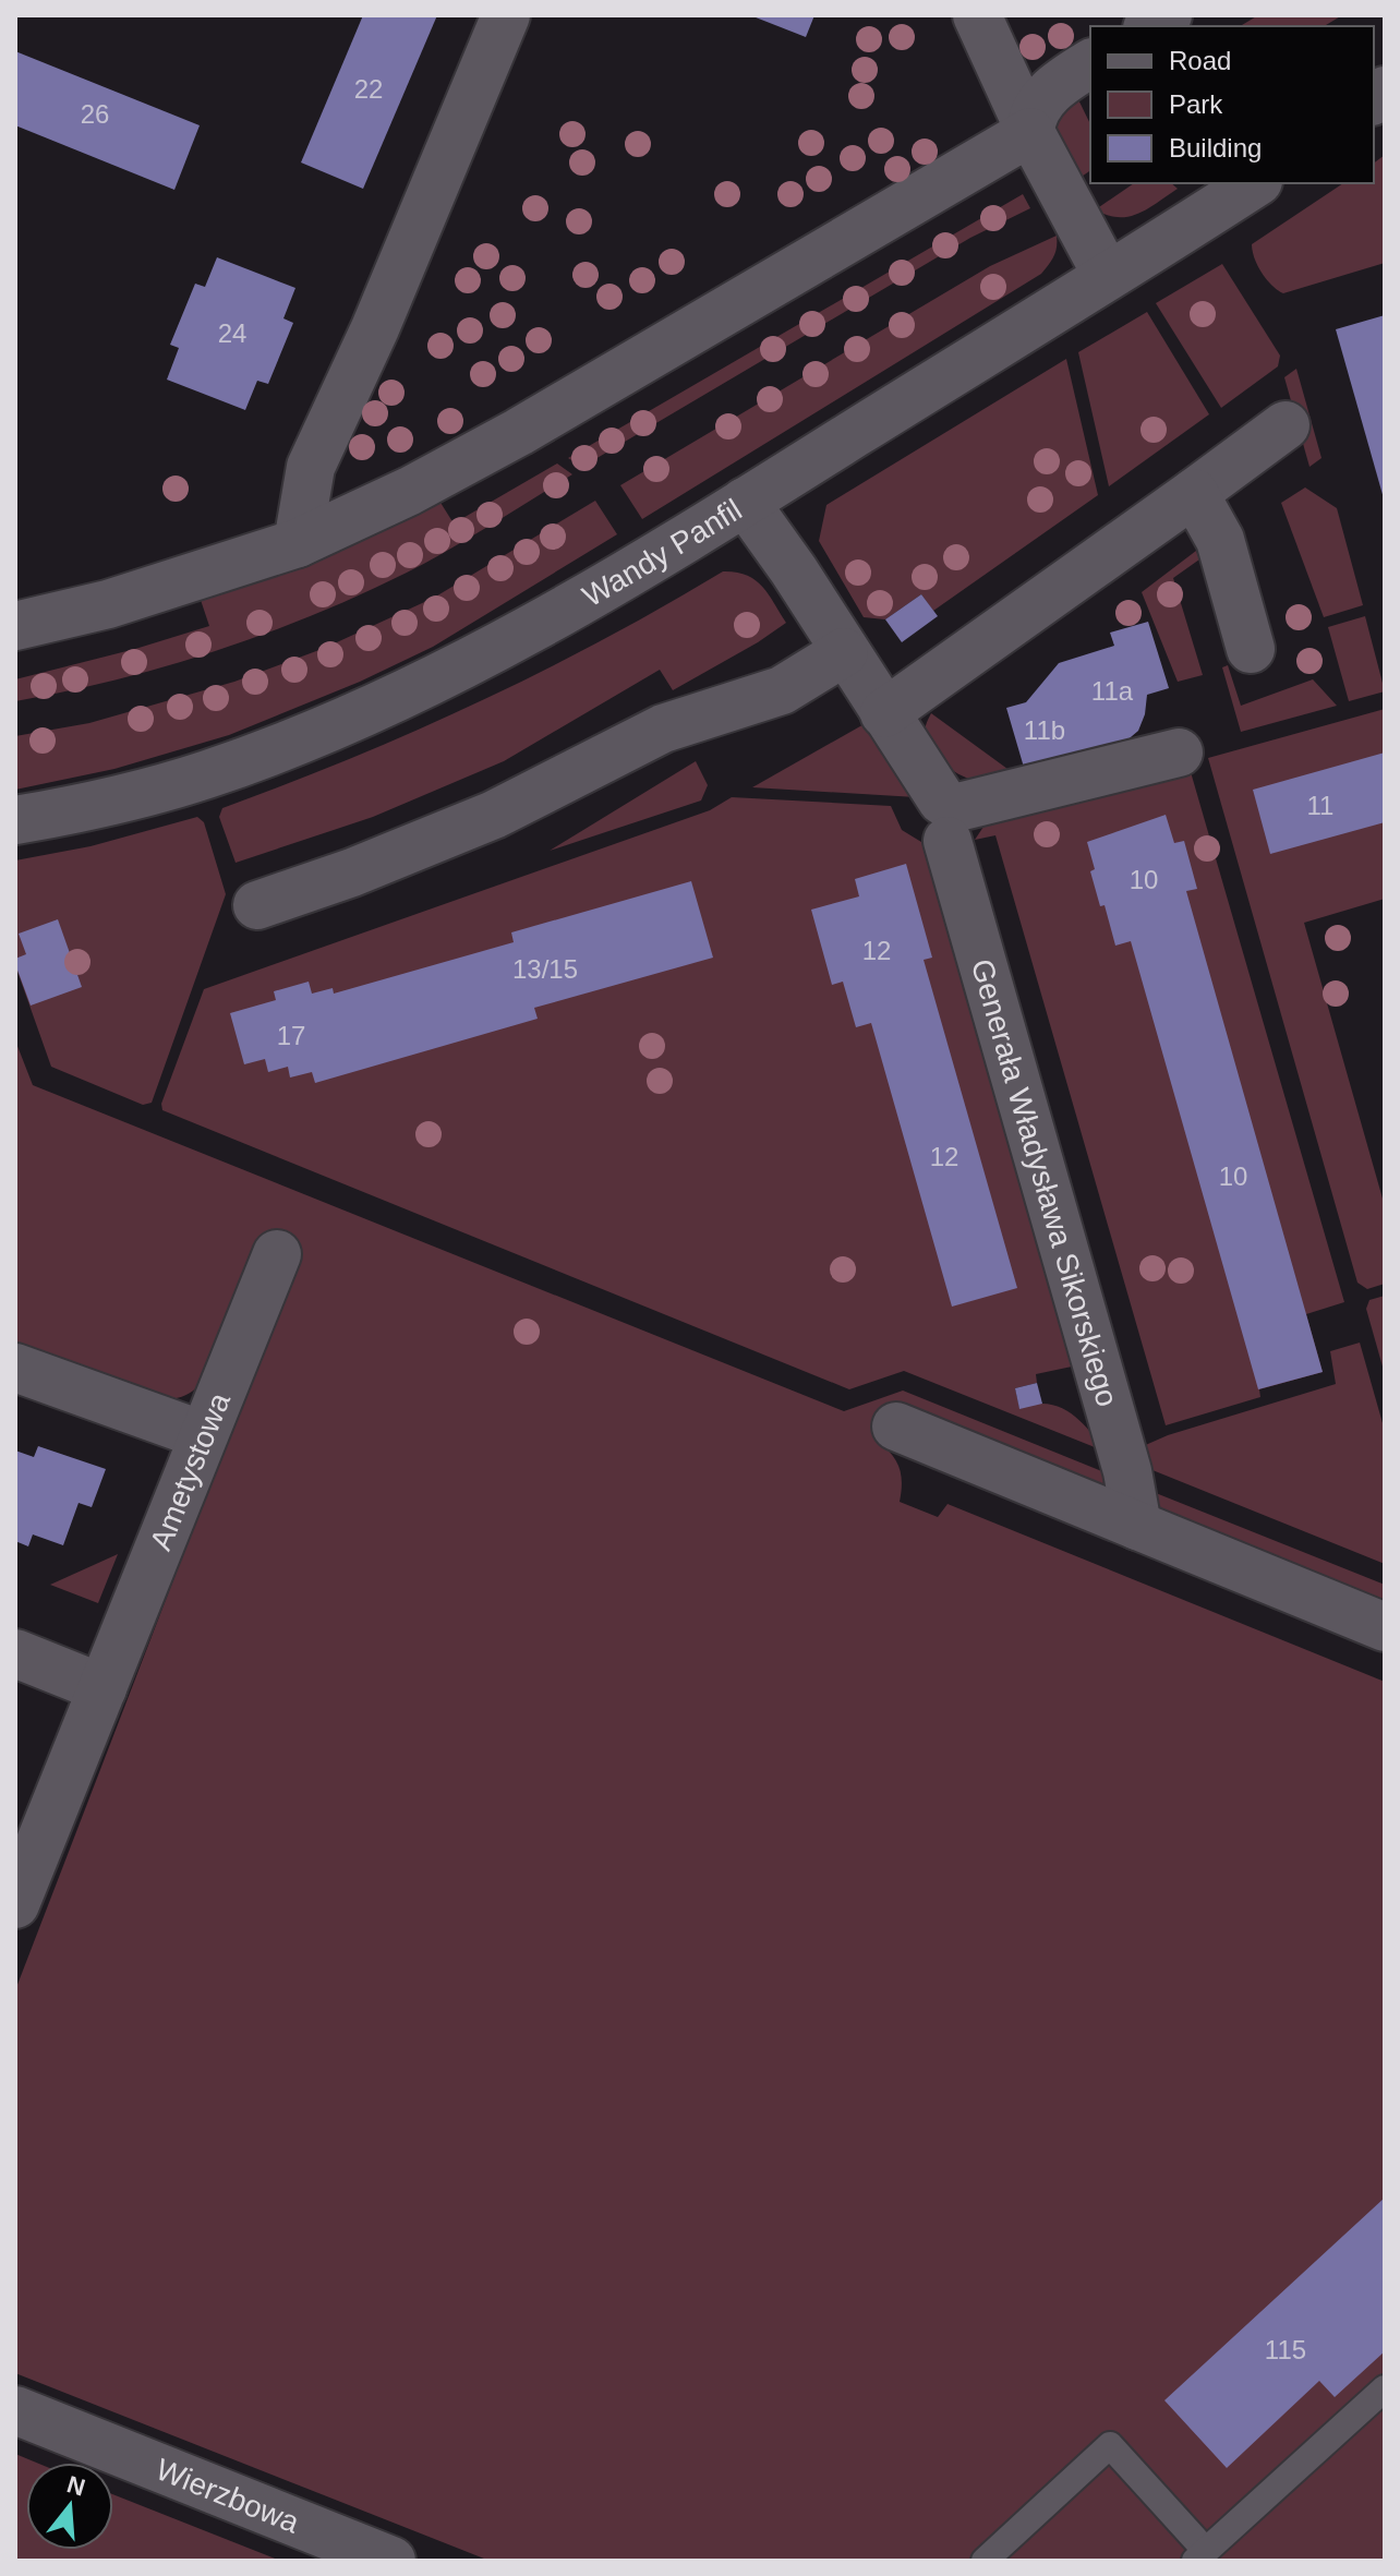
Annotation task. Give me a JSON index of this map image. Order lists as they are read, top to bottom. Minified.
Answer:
{"streets":{"street":["Wandy Panfil","Generała Władysława Sikorskiego","Ametystowa","Wierzbowa"]},"house_numbers":["22","26","24","11a","11b","11","10","12","13/15","17","12","10","115"],"legend":["Road","Park","Building"],"north":"top"}
